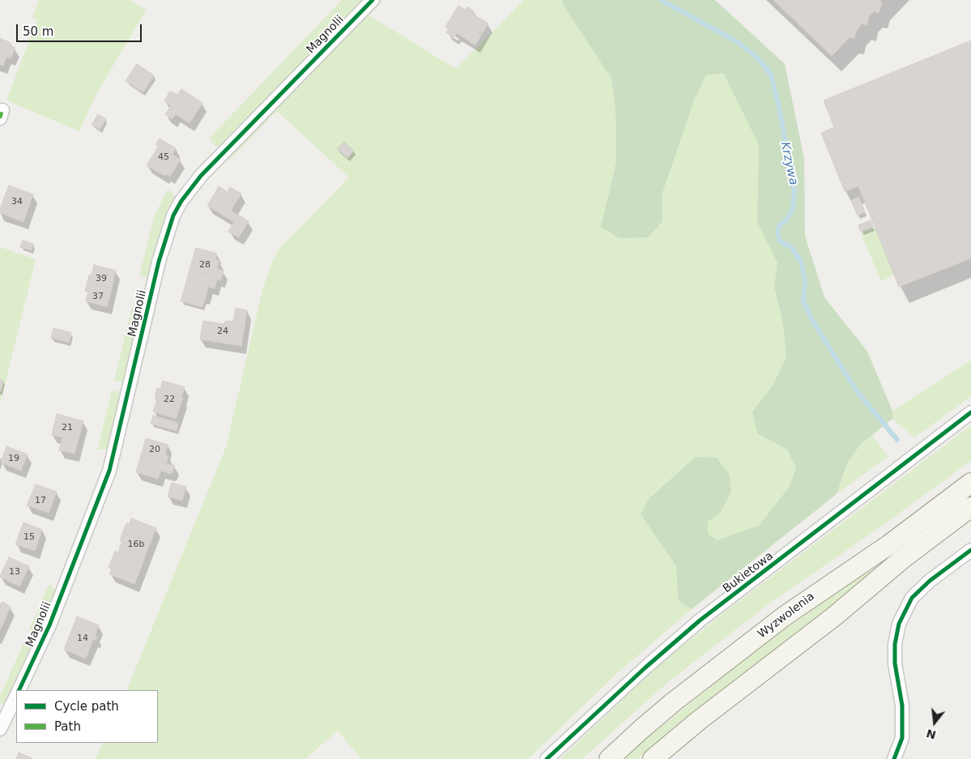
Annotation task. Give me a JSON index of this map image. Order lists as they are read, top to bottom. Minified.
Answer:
{"streets":{"main road":["Wyzwolenia"],"street":["Magnolii","Bukietowa"]},"water":["Krzywa"],"house_numbers":["45","34","28","39","37","24","22","21","20","19","17","15","16b","13","14"],"legend":["Cycle path","Path"],"scale_bar":"50 m","north":"bottom"}
